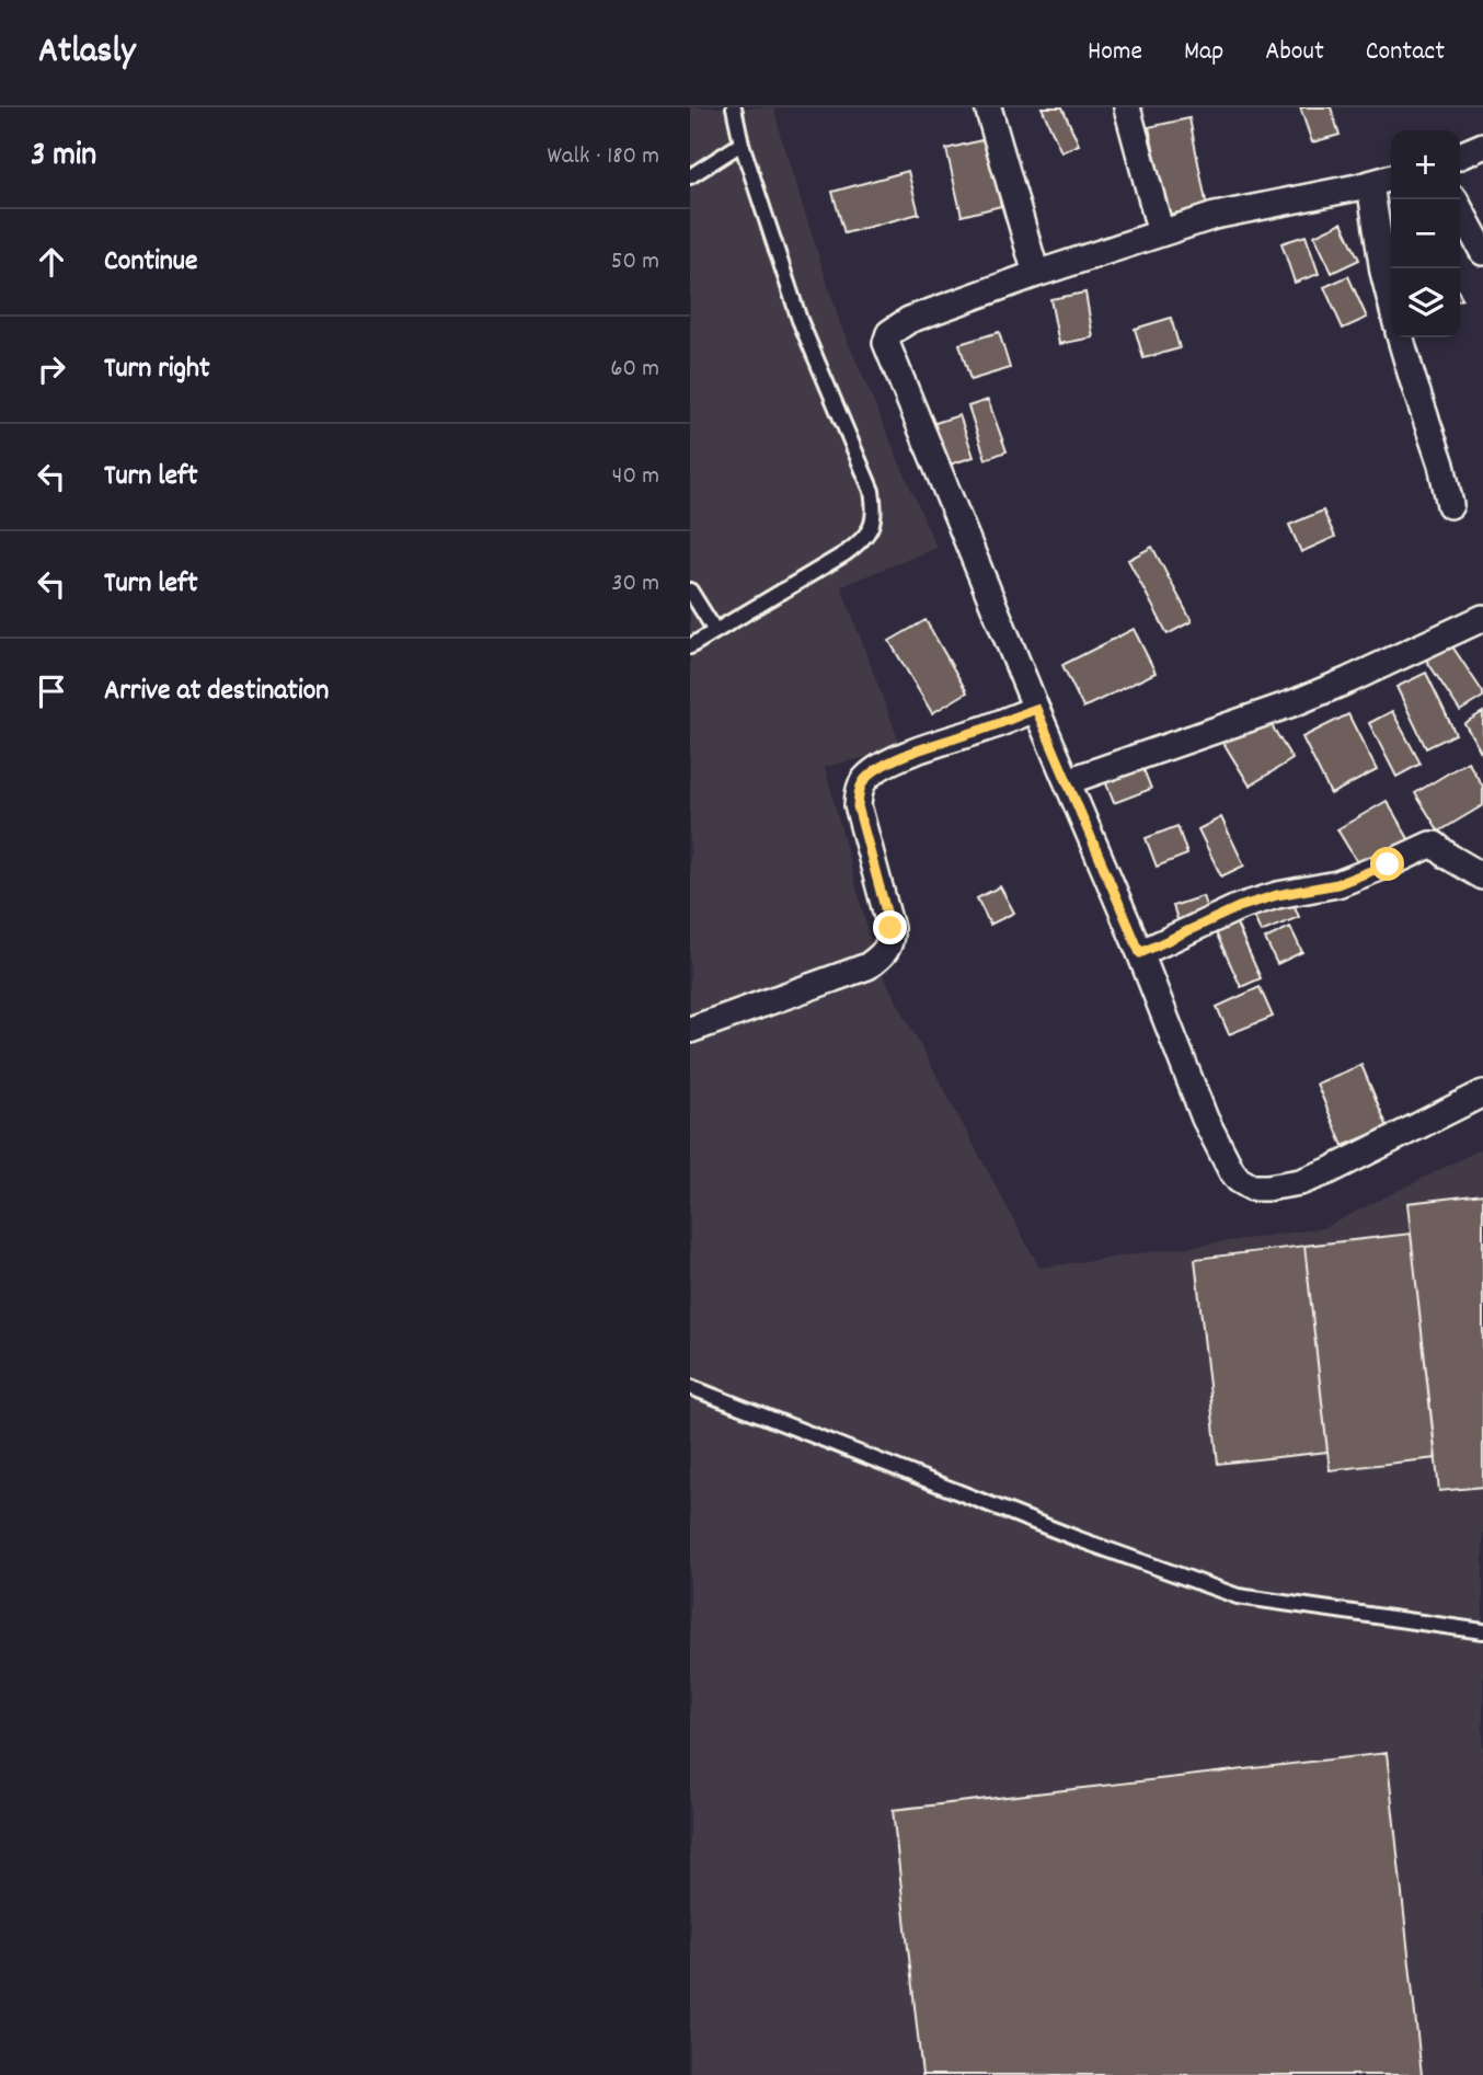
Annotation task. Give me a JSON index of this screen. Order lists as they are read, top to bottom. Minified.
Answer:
{"page":{"header":"Atlasly","nav":["Home","Map","About","Contact"],"heading":["3 min","Walk · 180 m"],"map_buttons":["+","−"],"list":[["Continue","50 m"],["Turn right","60 m"],["Turn left","40 m"],["Turn left","30 m"],"Arrive at destination"]}}
